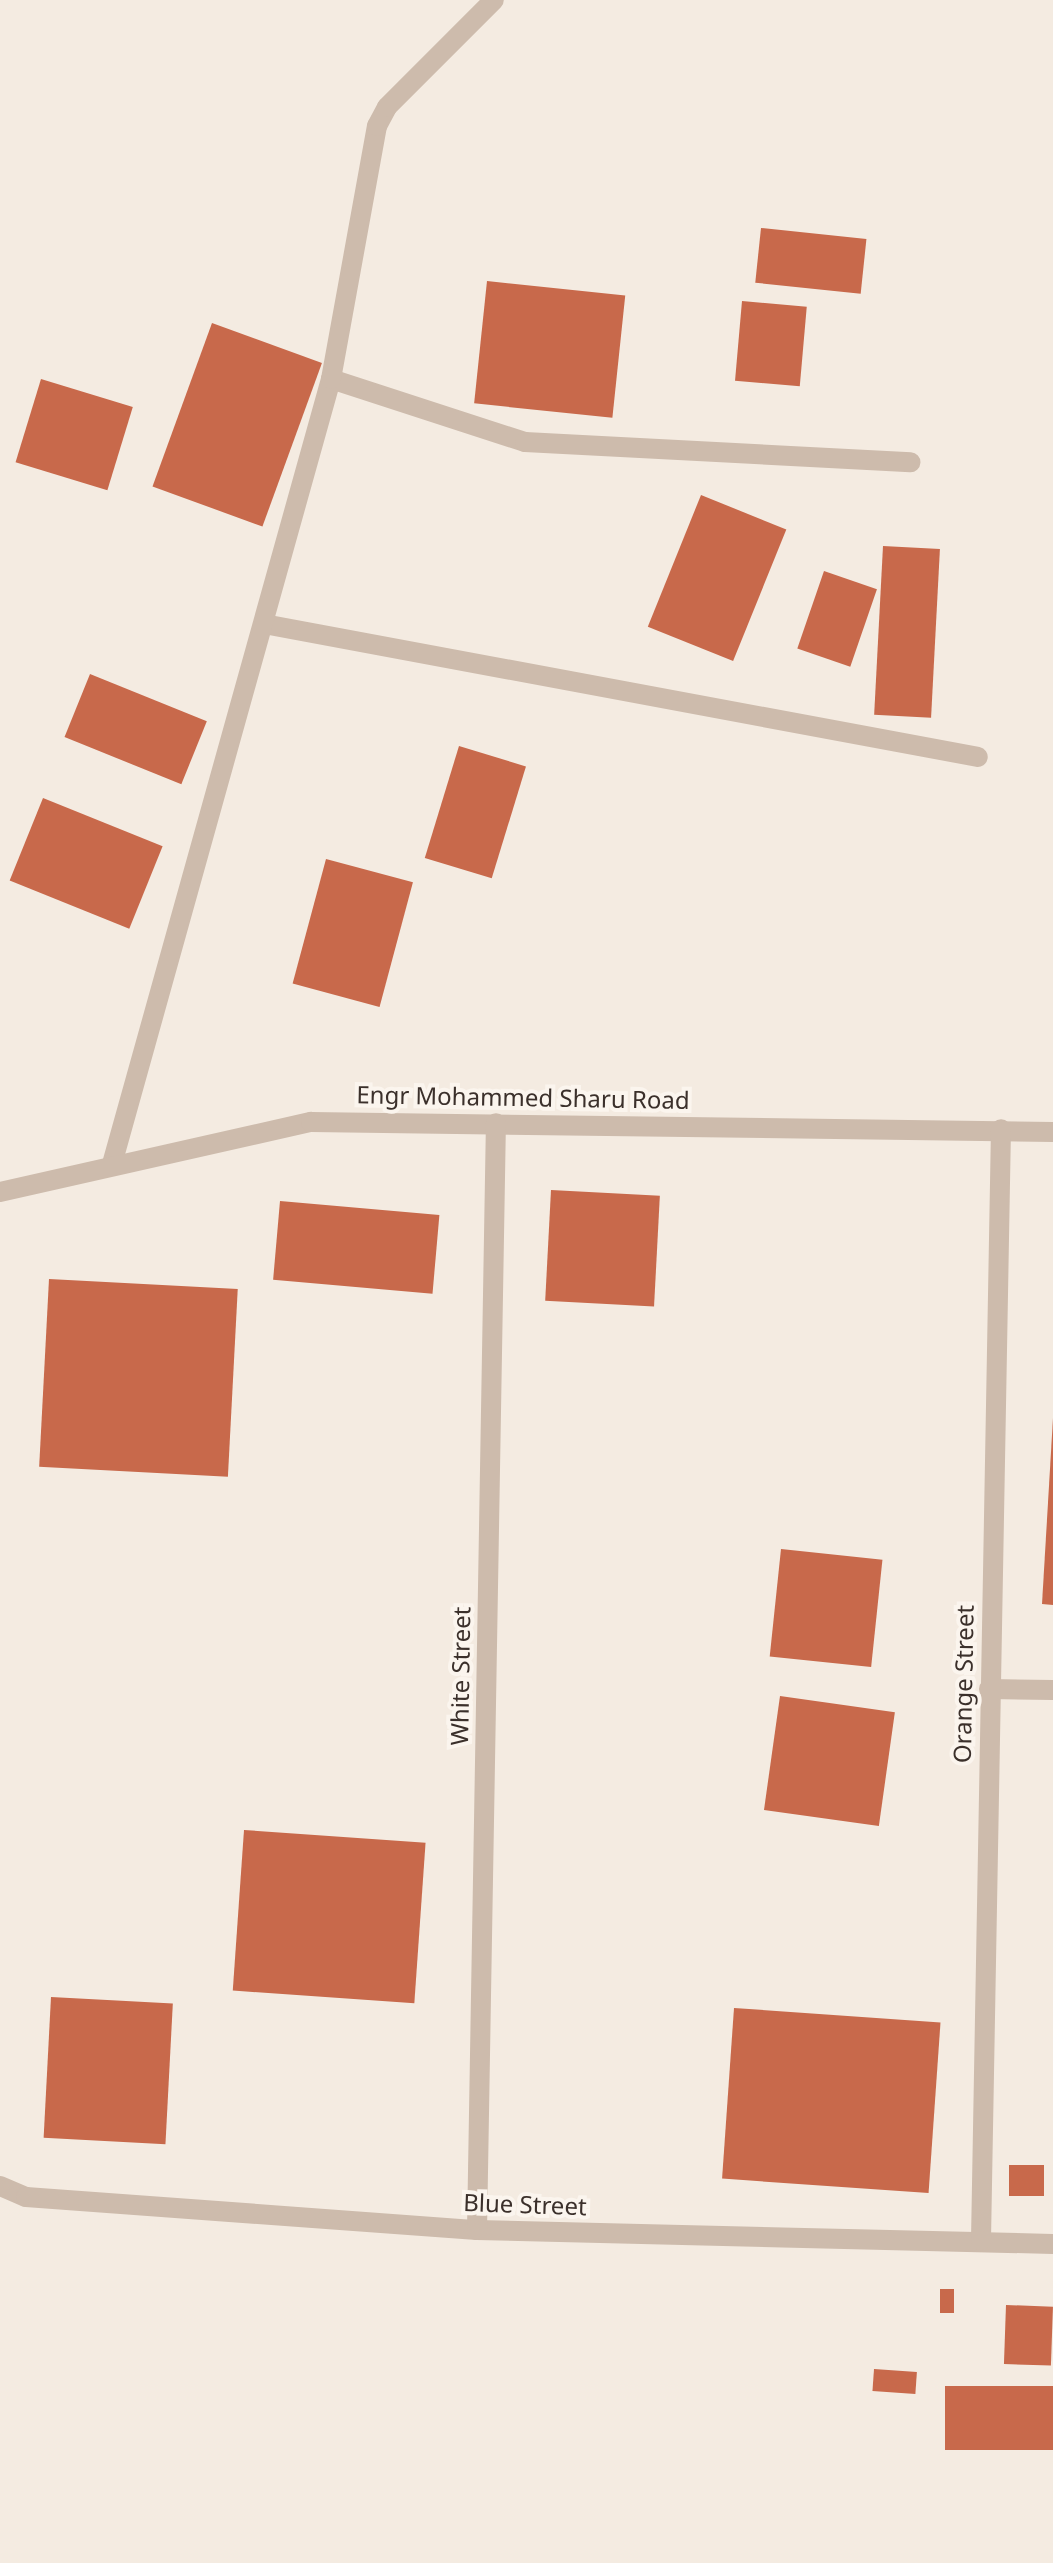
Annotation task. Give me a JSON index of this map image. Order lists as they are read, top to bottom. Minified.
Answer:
{"streets":{"street":["Engr Mohammed Sharu Road","White Street","Orange Street","Blue Street"]},"crossings":[["Engr Mohammed Sharu Road","White Street"],["Engr Mohammed Sharu Road","Orange Street"],["White Street","Blue Street"],["Orange Street","Blue Street"]]}
